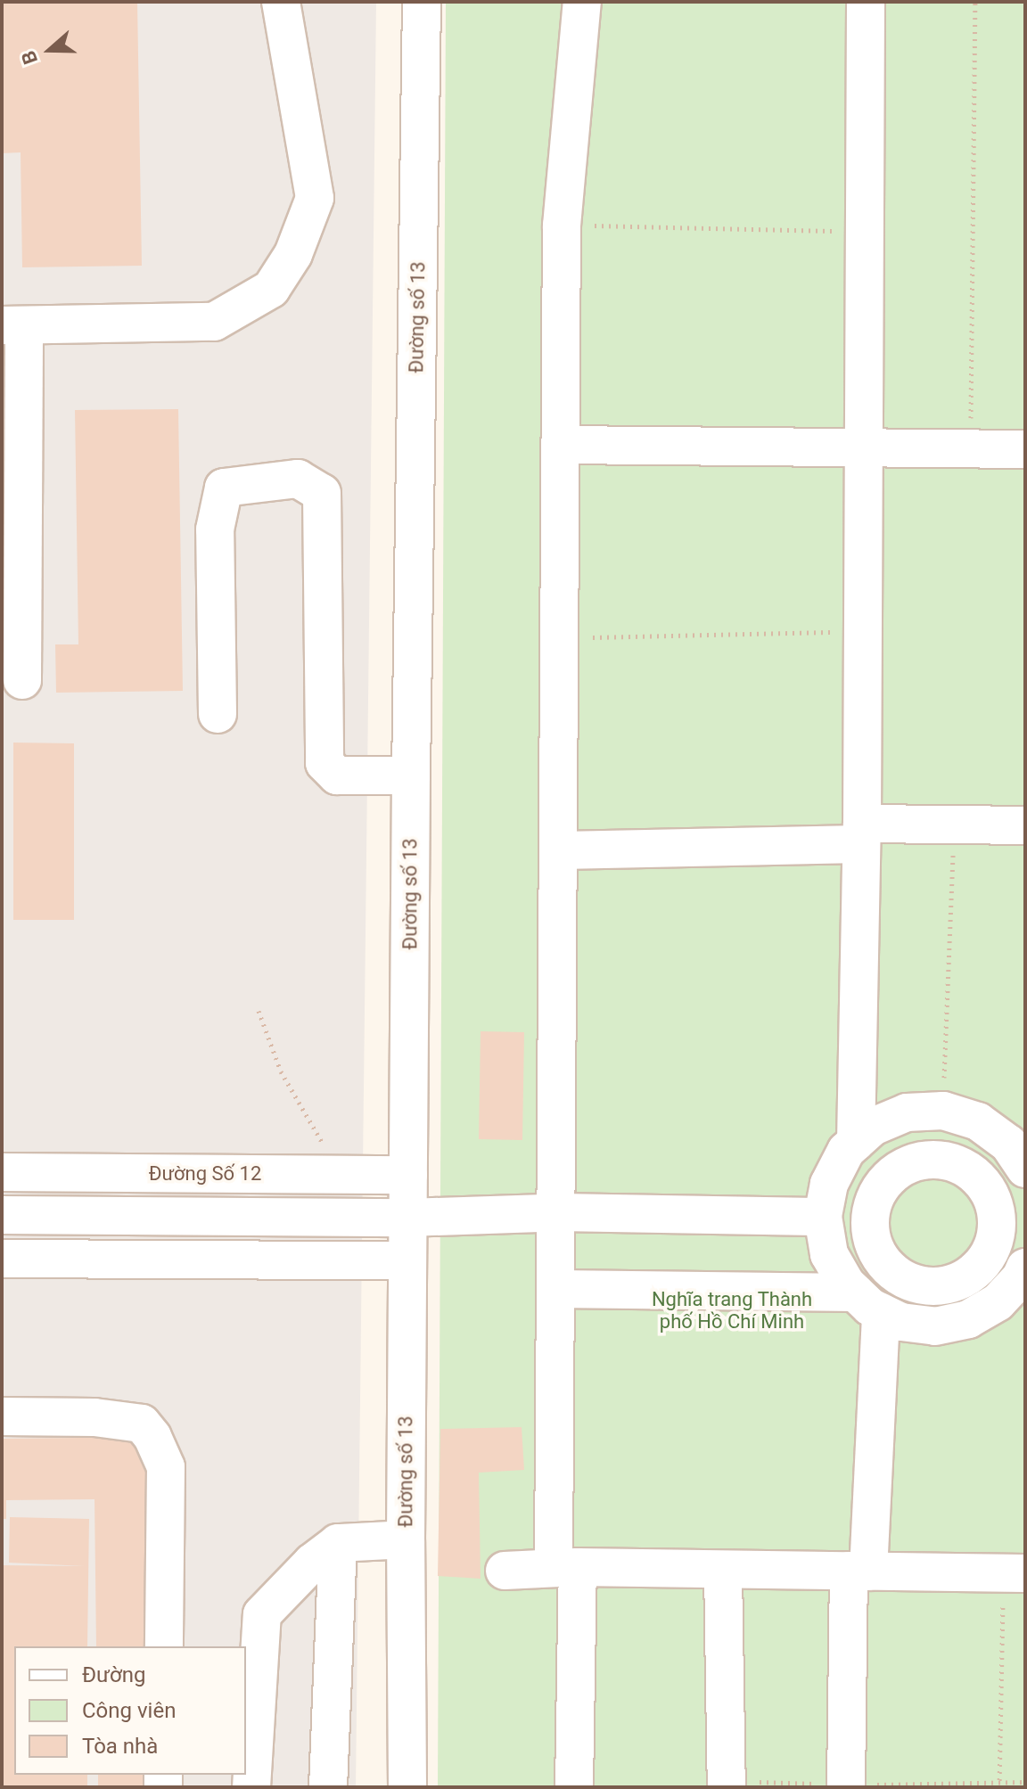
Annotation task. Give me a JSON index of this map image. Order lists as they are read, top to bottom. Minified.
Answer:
{"streets":{"street":["Đường số 13","Đường Số 12"]},"crossings":[["Đường số 13","Đường Số 12"]],"parks":["Nghĩa trang Thành phố Hồ Chí Minh"],"legend":["Đường","Công viên","Tòa nhà"],"north":"left"}
